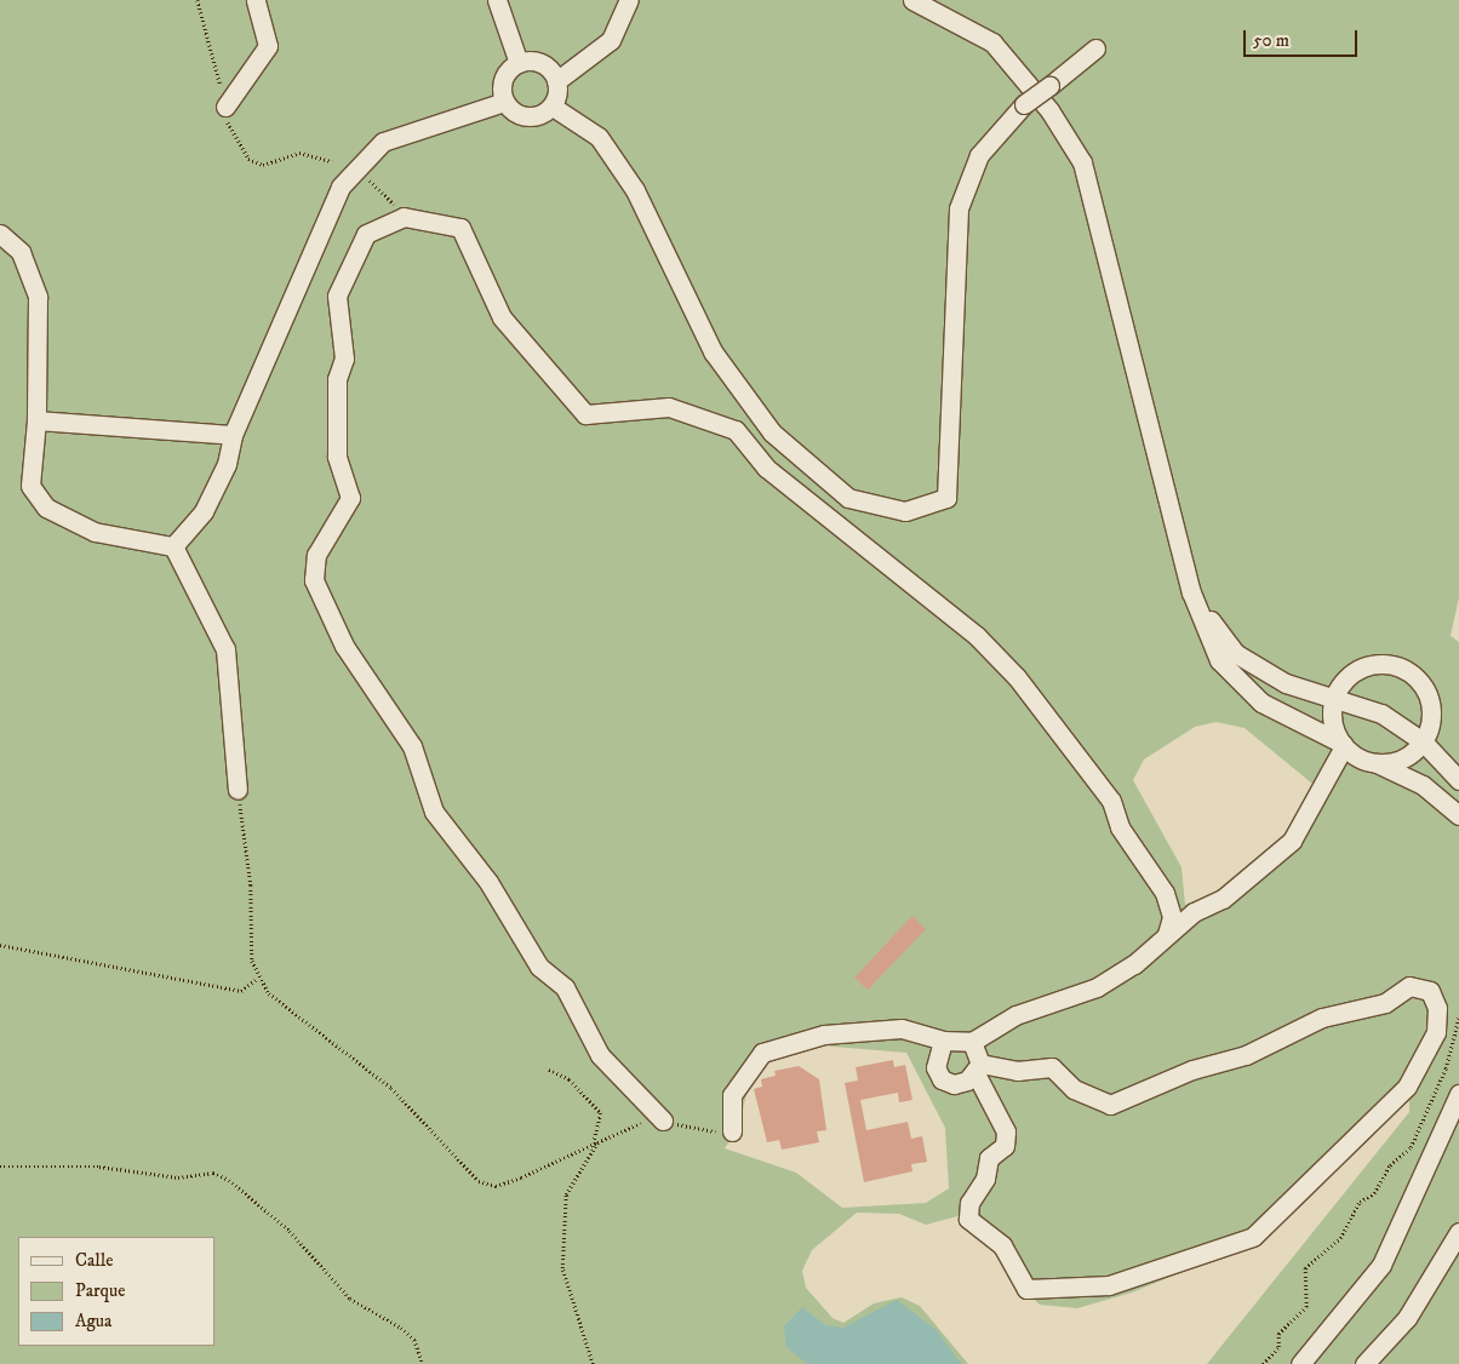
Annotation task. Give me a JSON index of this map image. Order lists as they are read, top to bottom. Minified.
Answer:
{"legend":["Calle","Parque","Agua"],"scale_bar":"50 m"}
